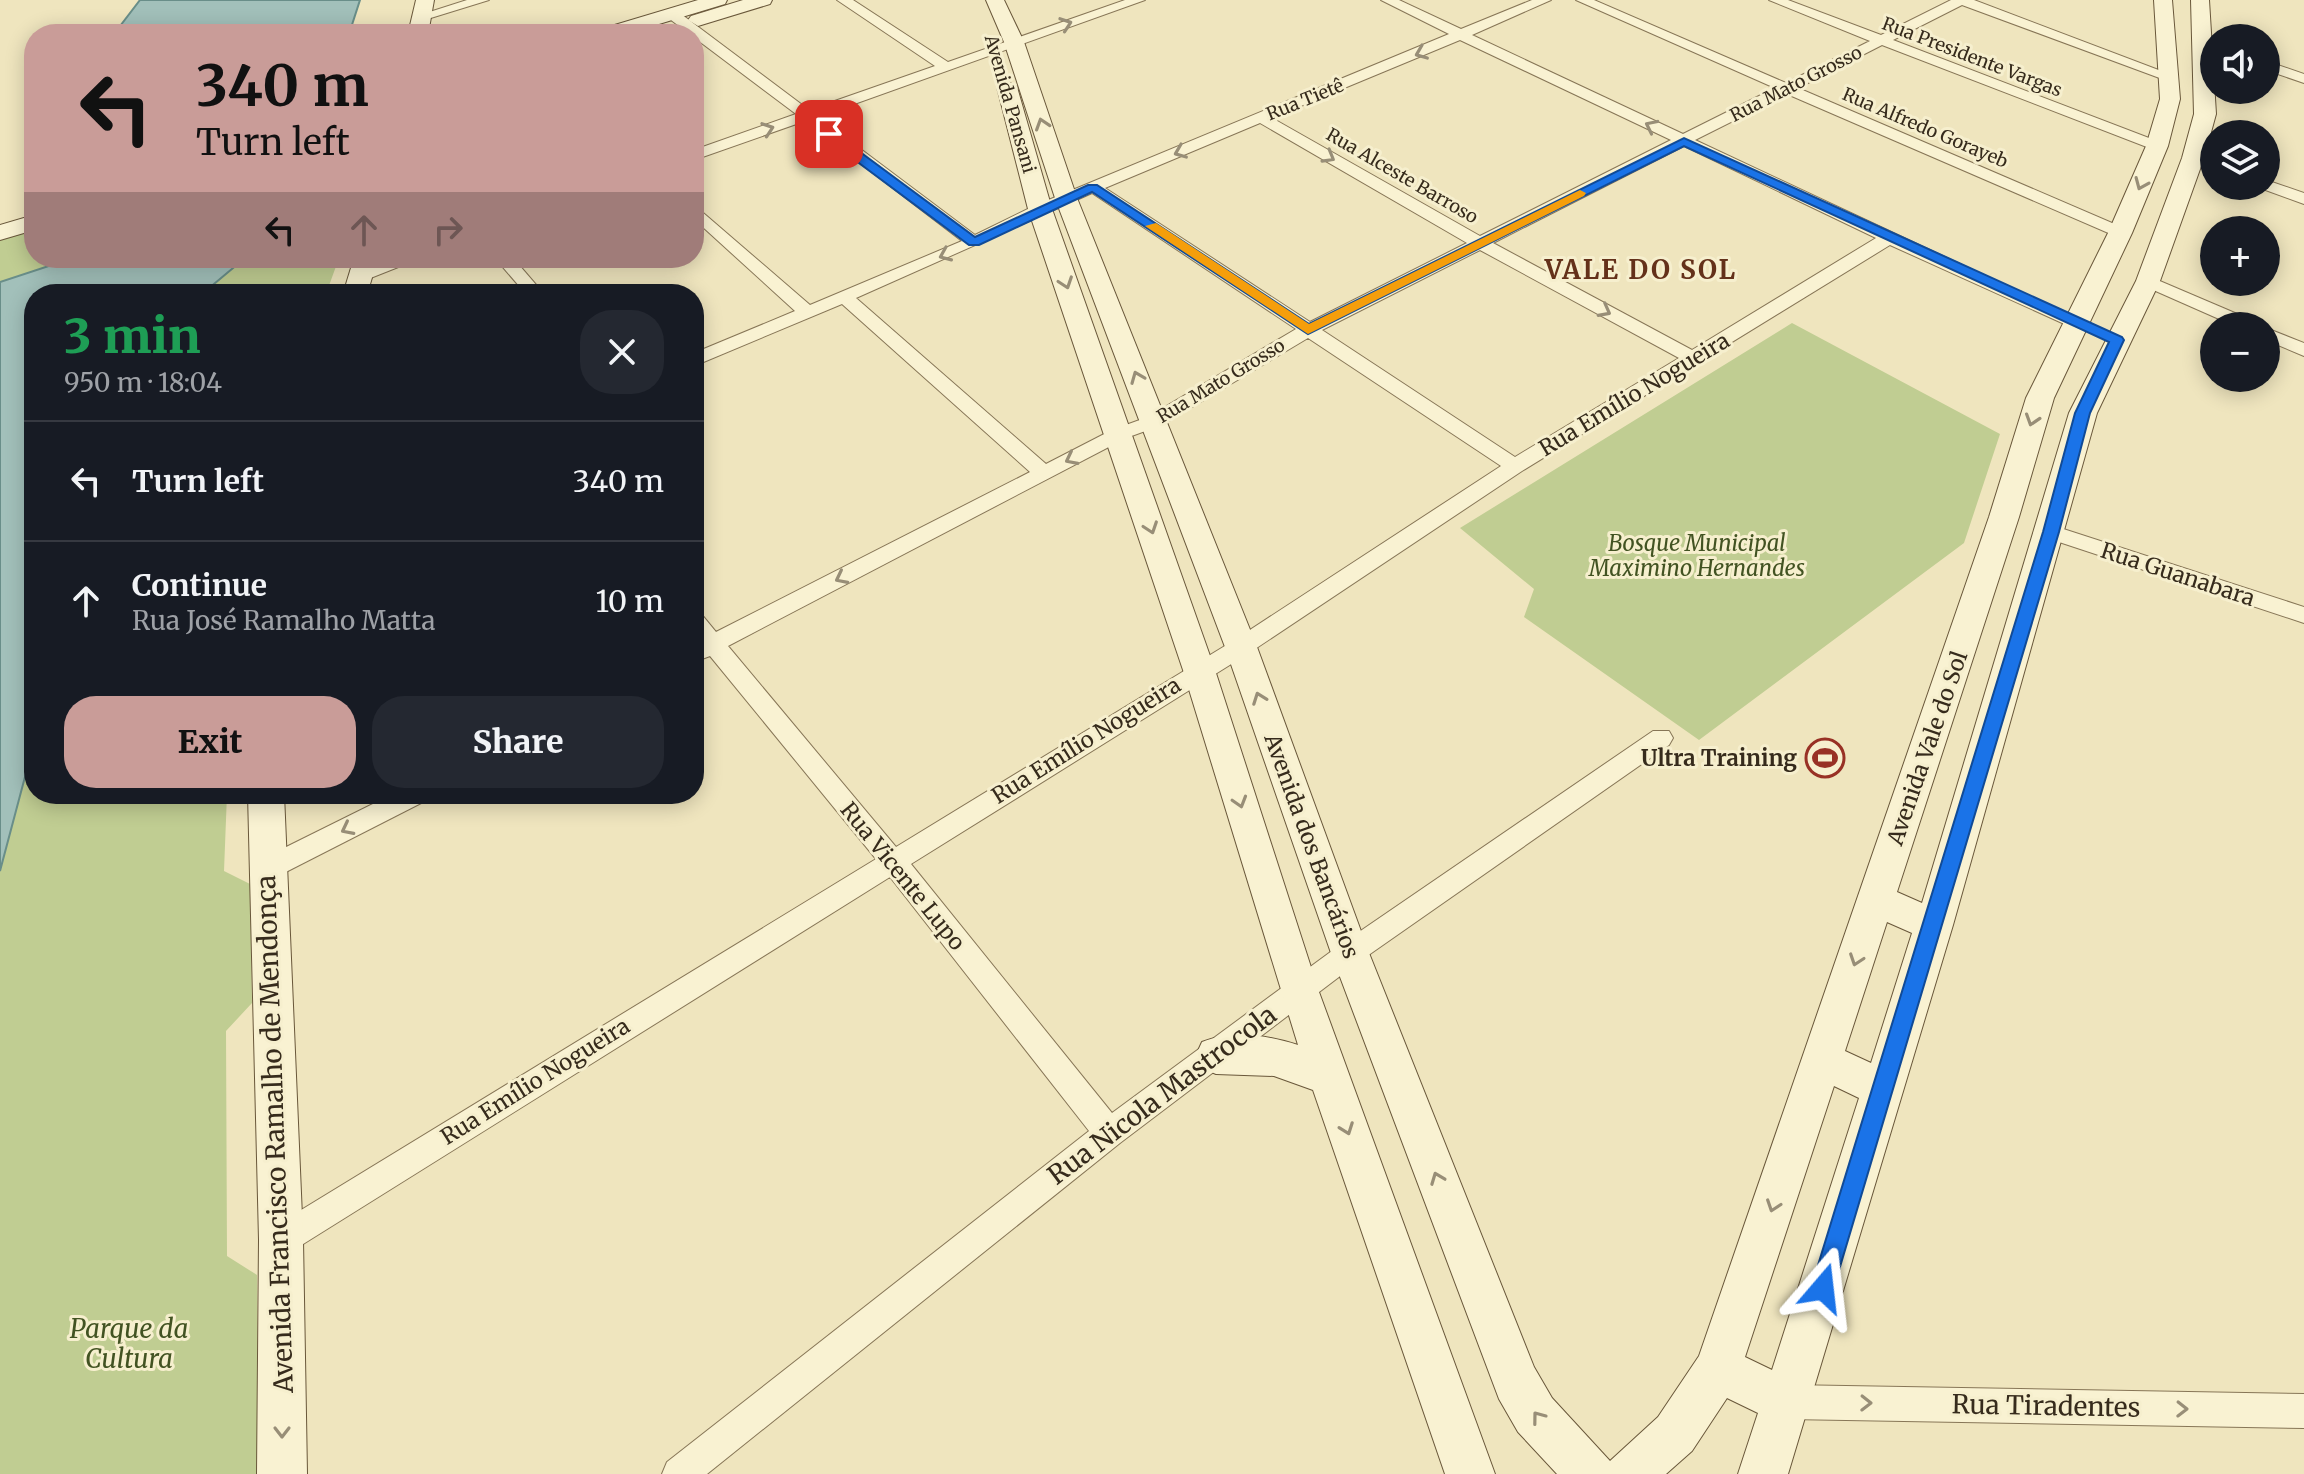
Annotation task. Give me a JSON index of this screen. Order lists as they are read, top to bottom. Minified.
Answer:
{"streets":{"street":["Rua Presidente Vargas","Rua Mato Grosso","Rua Tietê","Avenida Pansani","Rua Alfredo Gorayeb","Rua Alceste Barroso","Rua Emílio Nogueira","Rua Guanabara","Avenida Vale do Sol","Avenida dos Bancários","Rua Vicente Lupo","Rua Nicola Mastrocola","Avenida Francisco Ramalho de Mendonça","Rua Tiradentes"]},"crossings":[["Rua Presidente Vargas","Rua Mato Grosso"],["Rua Presidente Vargas","Avenida Vale do Sol"],["Rua Mato Grosso","Rua Alfredo Gorayeb"],["Rua Mato Grosso","Rua Alceste Barroso"],["Rua Mato Grosso","Avenida dos Bancários"],["Rua Mato Grosso","Rua Vicente Lupo"],["Rua Tietê","Avenida Pansani"],["Rua Tietê","Rua Alceste Barroso"],["Rua Tietê","Avenida dos Bancários"],["Avenida Pansani","Avenida dos Bancários"],["Rua Alfredo Gorayeb","Avenida Vale do Sol"],["Rua Alceste Barroso","Rua Emílio Nogueira"],["Rua Emílio Nogueira","Avenida dos Bancários"],["Rua Emílio Nogueira","Rua Vicente Lupo"],["Rua Emílio Nogueira","Avenida Francisco Ramalho de Mendonça"],["Avenida dos Bancários","Rua Nicola Mastrocola"],["Rua Vicente Lupo","Rua Nicola Mastrocola"]],"one_way":["Rua Tiradentes"],"districts":["VALE DO SOL"],"parks":["Bosque Municipal Maximino Hernandes","Parque da Cultura"],"places":{"sports":["Ultra Training"]},"page":{"map_buttons":["+","−"],"turn":["340 m","Turn left"],"heading":["3 min","950 m · 18:04"],"list":[{"name":"Turn left","value":"340 m"},{"name":"Continue","note":"Rua José Ramalho Matta","value":"10 m"}],"buttons":["Exit","Share"]}}
